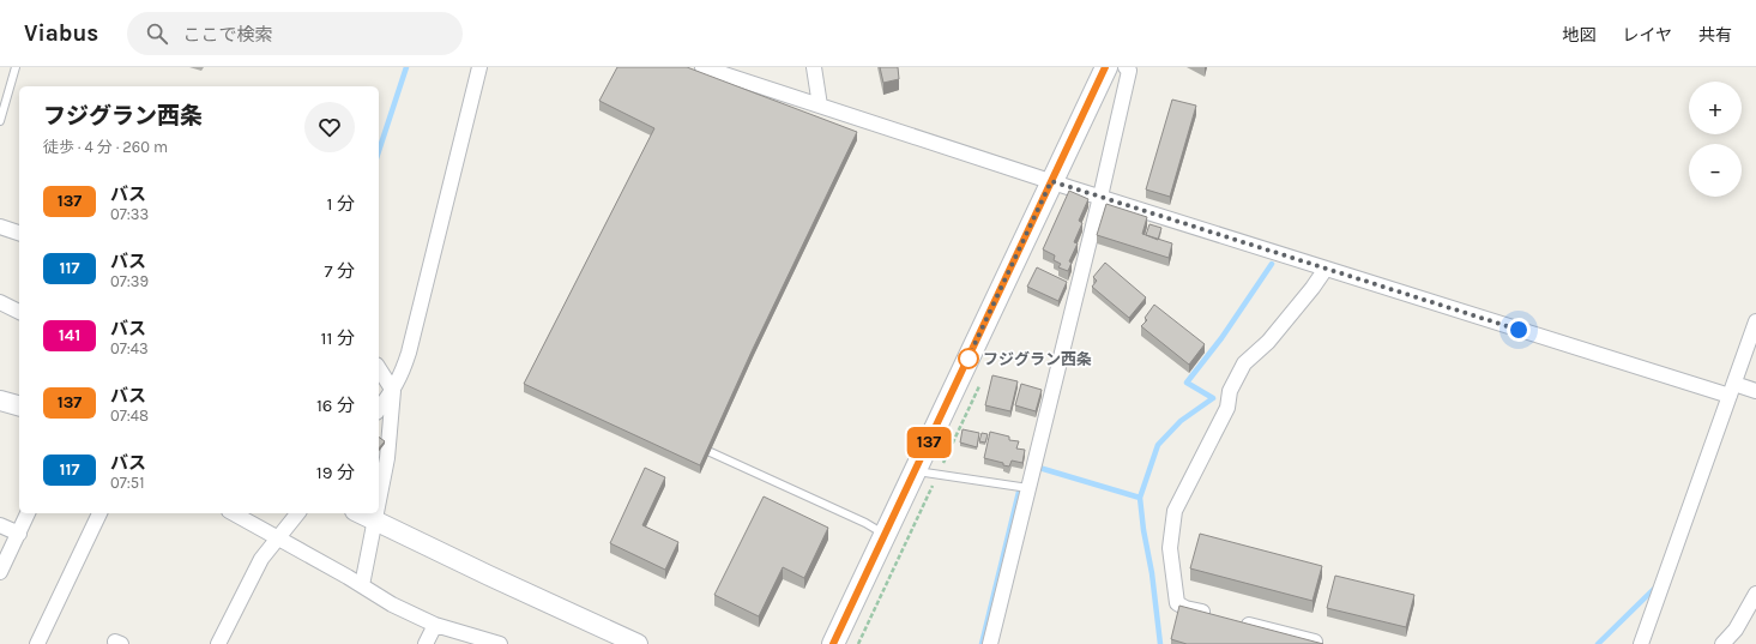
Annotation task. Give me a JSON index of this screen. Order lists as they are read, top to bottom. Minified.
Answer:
{"places":["フジグラン西条"],"lines":["bus line 137"],"page":{"header":"Viabus","search":"ここで検索","nav":["地図","レイヤ","共有"],"on_map":"137","map_buttons":["+","−"],"heading":["フジグラン西条","徒歩 · 4 分 · 260 m"],"list":[{"mark":"137","name":"バス","note":"07:33","value":"1 分"},{"mark":"117","name":"バス","note":"07:39","value":"7 分"},{"mark":"141","name":"バス","note":"07:43","value":"11 分"},{"mark":"137","name":"バス","note":"07:48","value":"16 分"},{"mark":"117","name":"バス","note":"07:51","value":"19 分"}]}}
